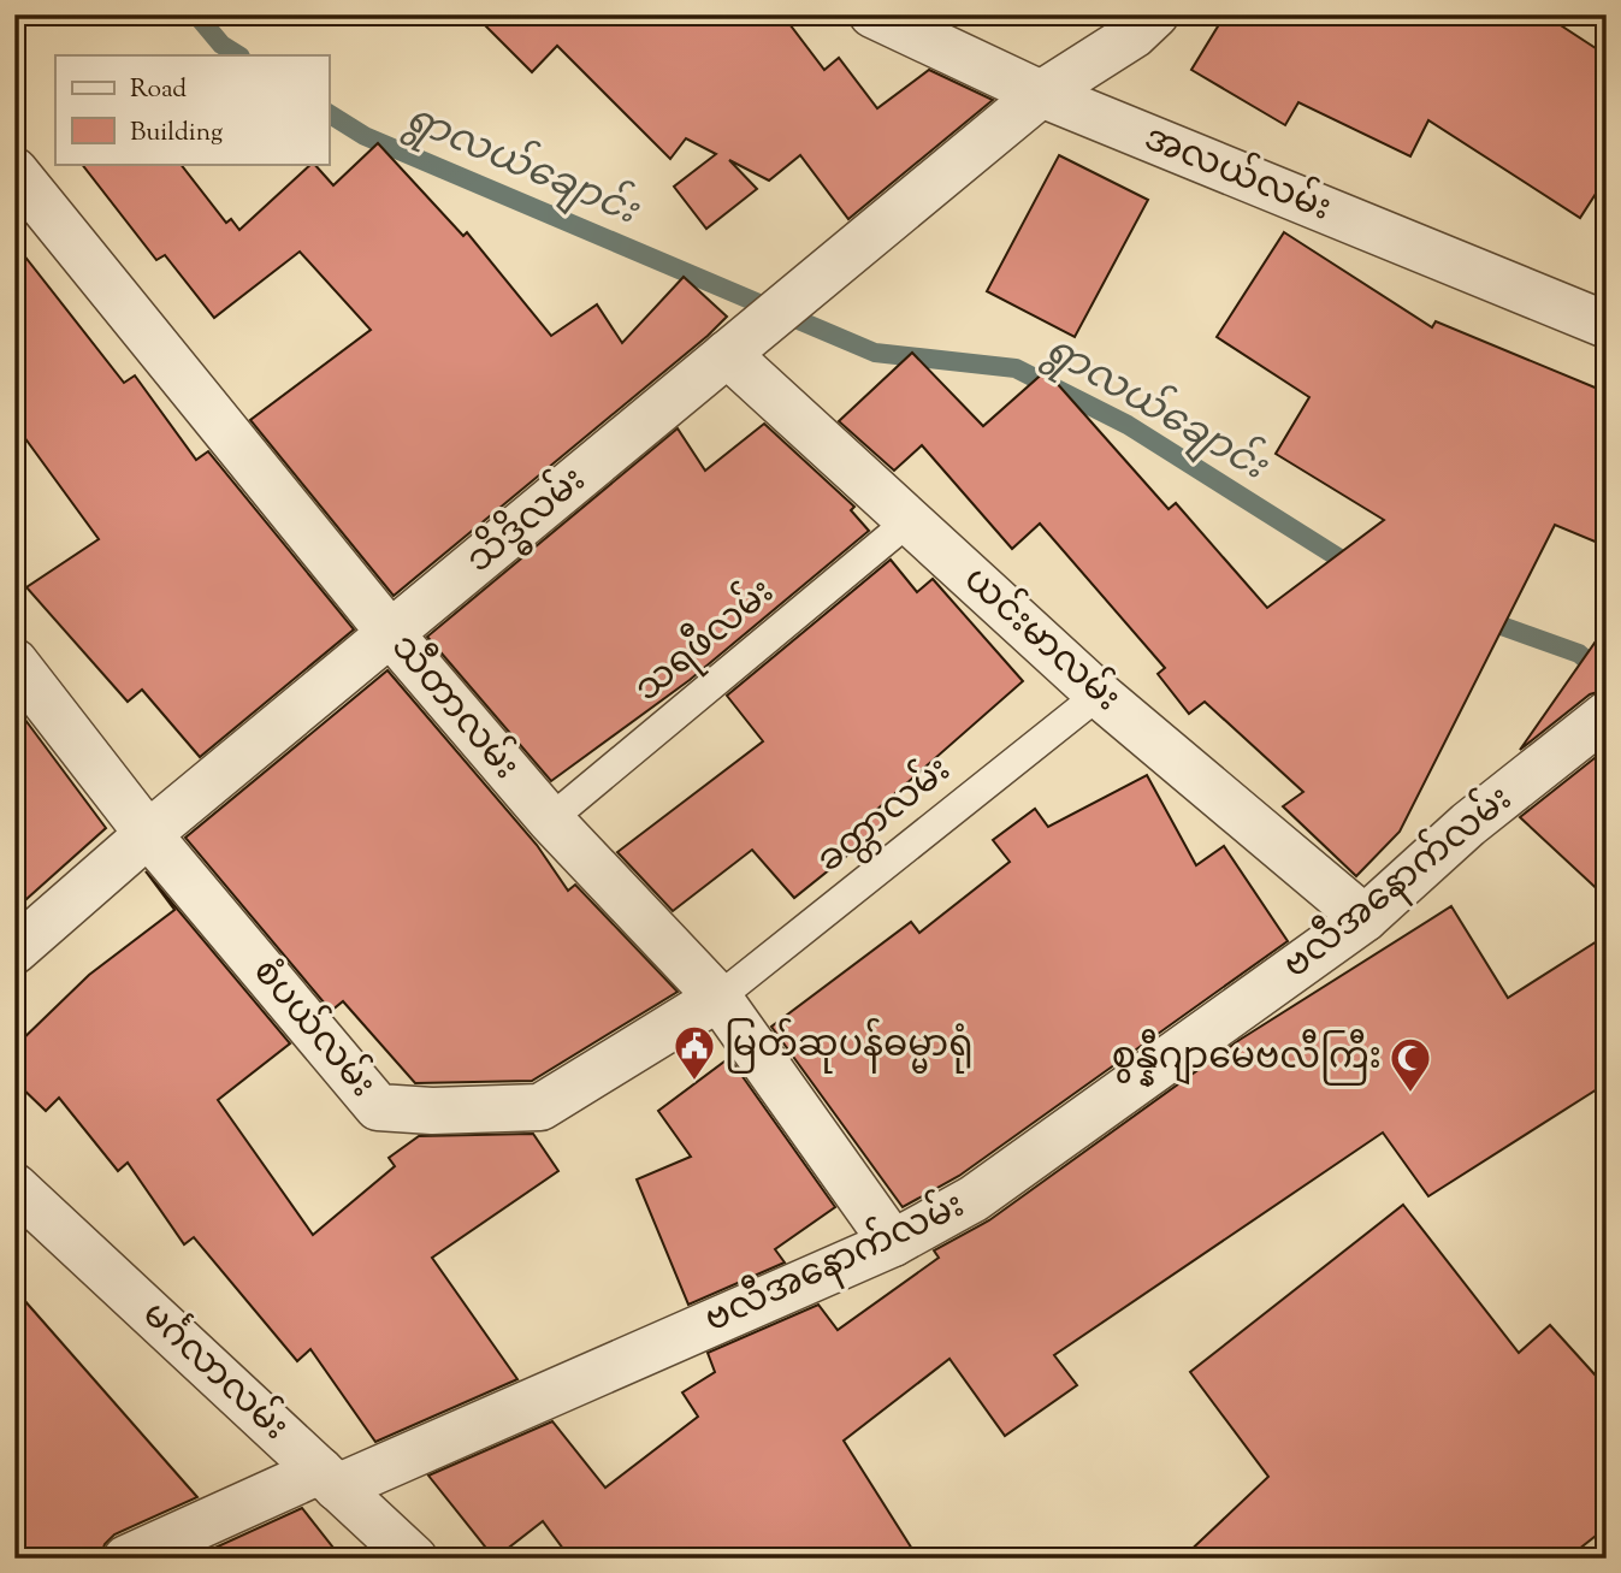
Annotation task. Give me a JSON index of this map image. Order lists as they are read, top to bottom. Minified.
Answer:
{"streets":{"street":["အလယ်လမ်း","သိဒ္ဓိလမ်း","ယင်းမာလမ်း","သီတာလမ်း","ဗလီအနောက်လမ်း","စံပယ်လမ်း","မင်္ဂလာလမ်း"],"lane":["သရဖီလမ်း","ခတ္တာလမ်း"]},"crossings":[["အလယ်လမ်း","သိဒ္ဓိလမ်း"],["သိဒ္ဓိလမ်း","ယင်းမာလမ်း"],["သိဒ္ဓိလမ်း","သီတာလမ်း"],["သိဒ္ဓိလမ်း","စံပယ်လမ်း"],["ယင်းမာလမ်း","သရဖီလမ်း"],["ယင်းမာလမ်း","ခတ္တာလမ်း"],["ယင်းမာလမ်း","ဗလီအနောက်လမ်း"],["သရဖီလမ်း","သီတာလမ်း"],["သီတာလမ်း","ခတ္တာလမ်း"],["သီတာလမ်း","ဗလီအနောက်လမ်း"],["သီတာလမ်း","စံပယ်လမ်း"],["ခတ္တာလမ်း","စံပယ်လမ်း"],["ဗလီအနောက်လမ်း","မင်္ဂလာလမ်း"]],"water":["ရွာလယ်ချောင်း"],"places":{"public building":["မြတ်ဆုပန်ဓမ္မာရုံ"],"mosque":["စွန္နီဂျာမေဗလီကြီး"]},"legend":["Road","Building"]}
